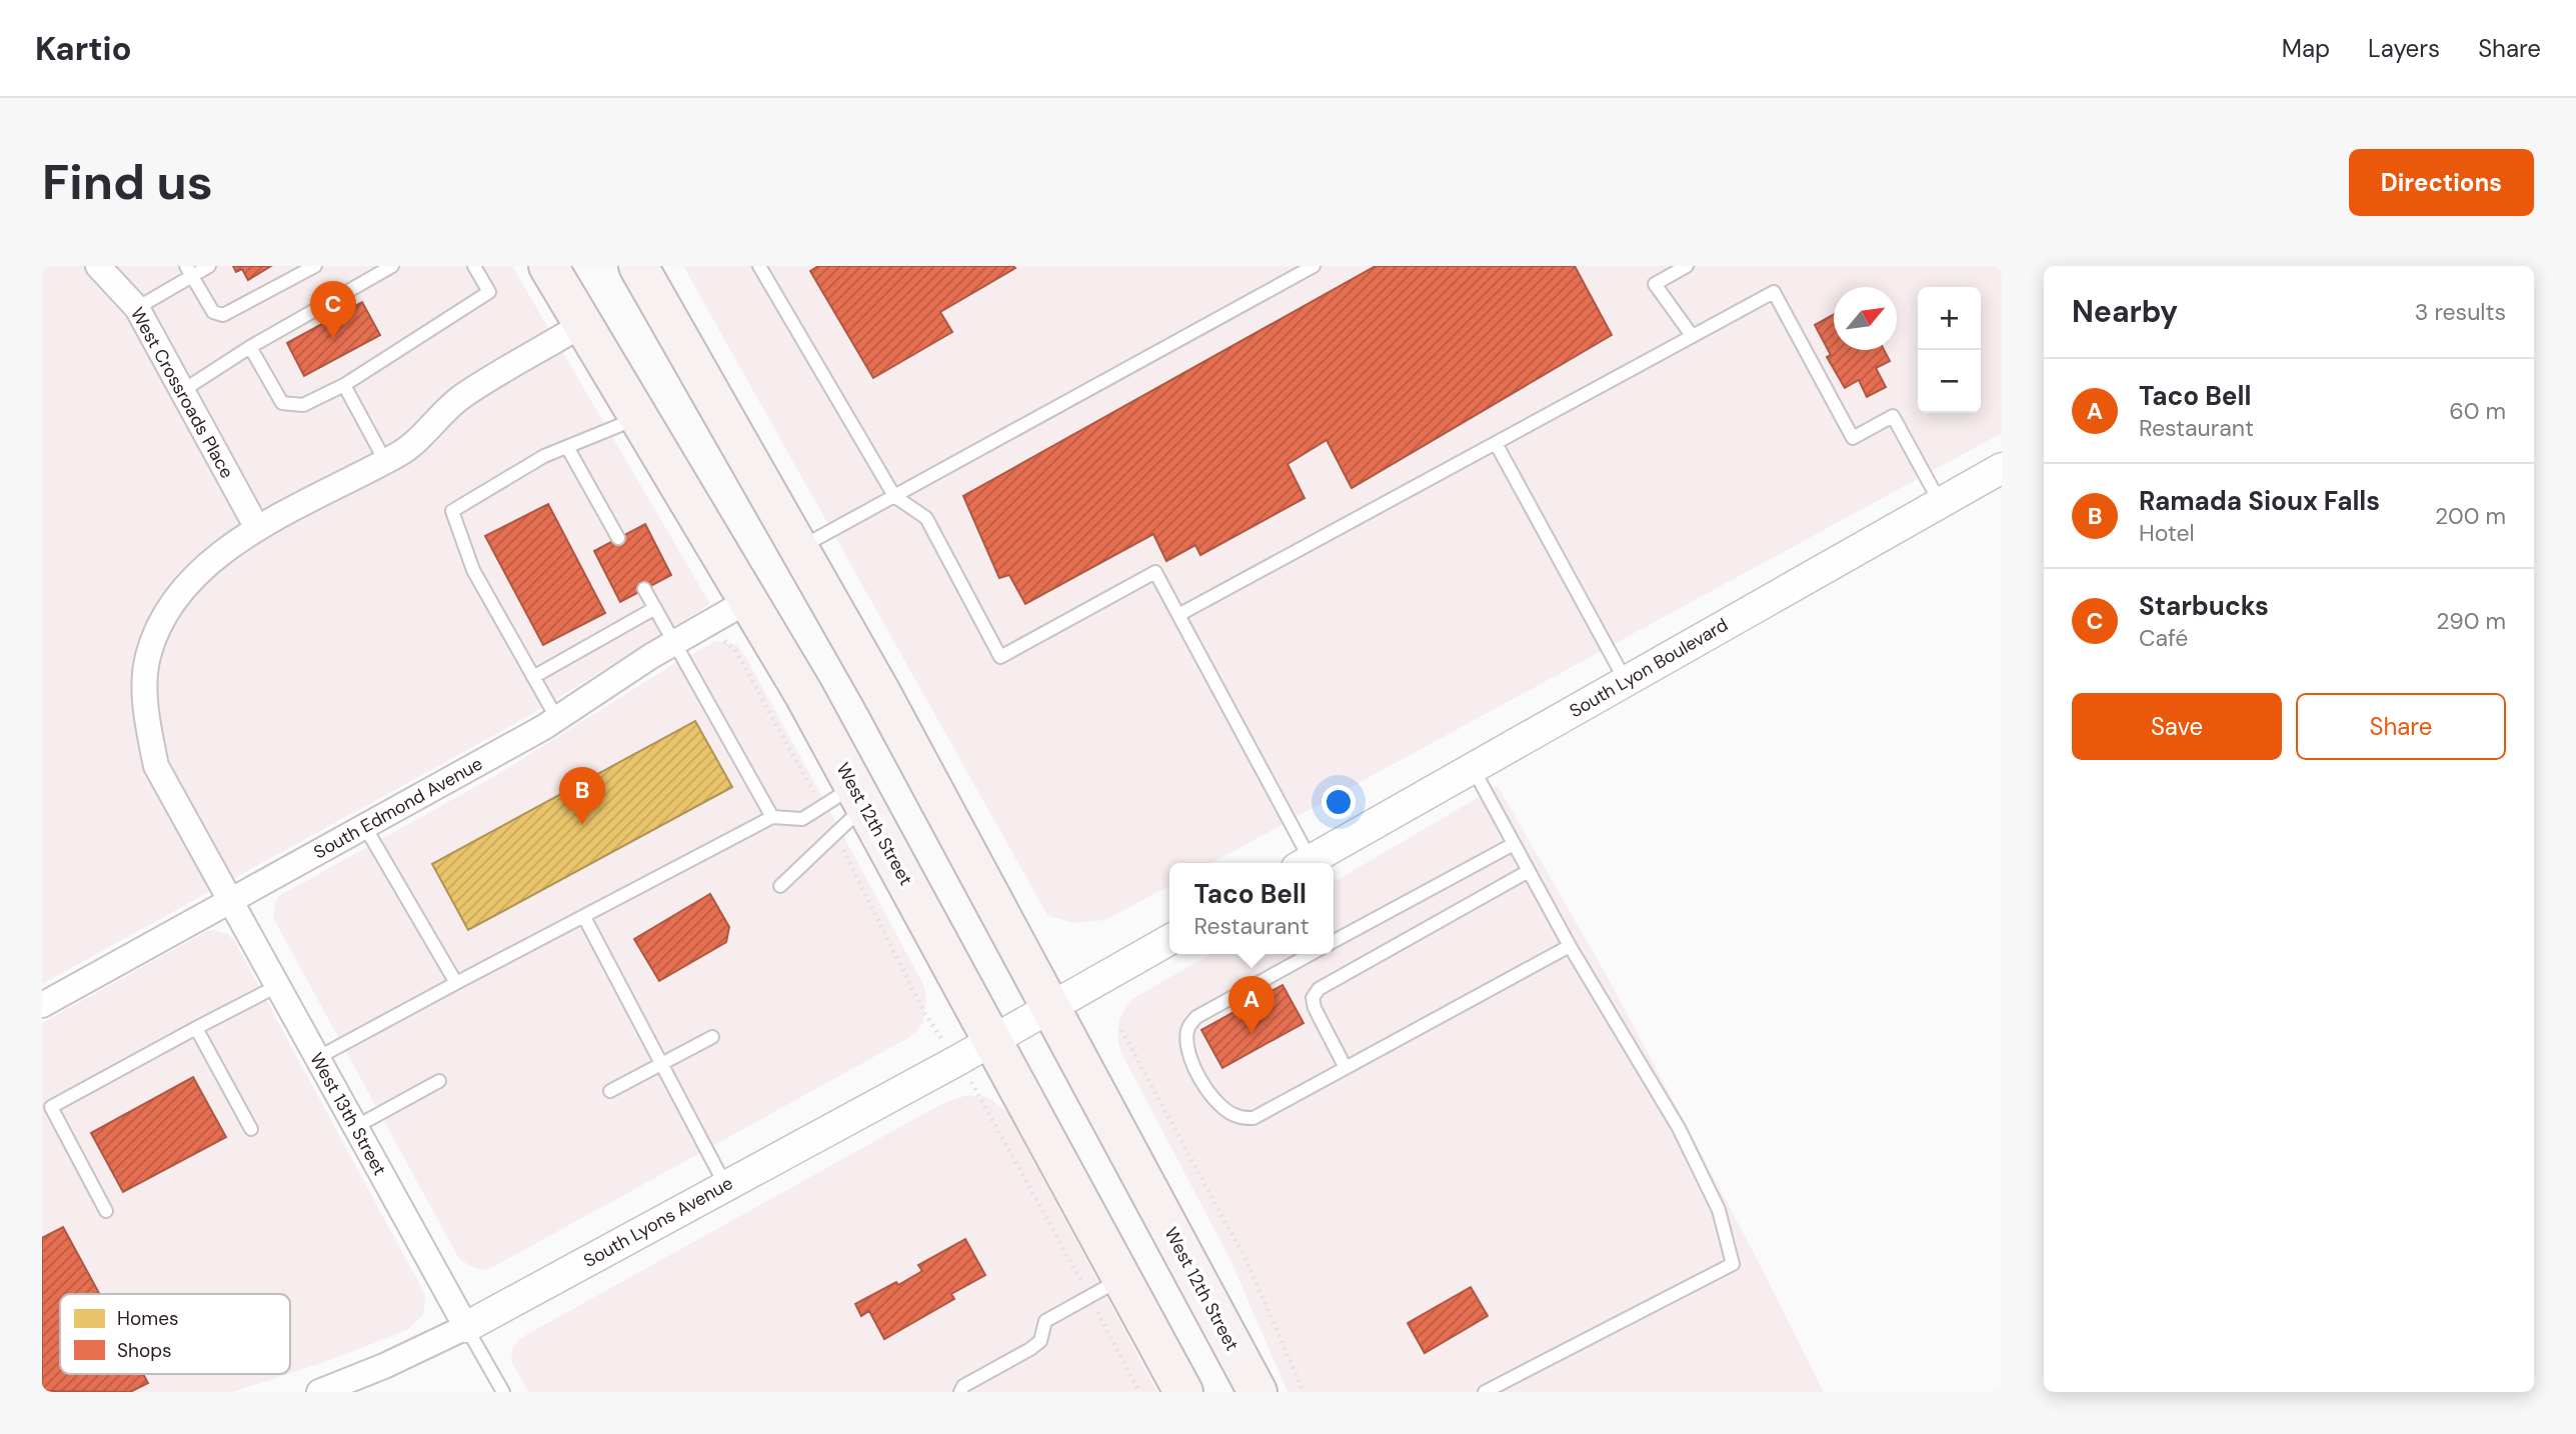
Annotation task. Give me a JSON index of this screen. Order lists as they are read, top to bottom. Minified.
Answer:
{"streets":{"main road":["West 12th Street"],"street":["West Crossroads Place","South Lyon Boulevard","South Edmond Avenue","West 13th Street","South Lyons Avenue"]},"crossings":[["West Crossroads Place","West 13th Street"],["South Edmond Avenue","West 12th Street"],["South Edmond Avenue","West 13th Street"],["West 12th Street","West 13th Street"],["West 12th Street","South Lyons Avenue"],["West 13th Street","South Lyons Avenue"]],"legend":["Homes","Shops"],"north":"top right","page":{"header":"Kartio","nav":["Map","Layers","Share"],"buttons":["Directions",["Save","Share"]],"title":"Find us","heading":["Nearby","3 results"],"pins":["C","B","A"],"map_buttons":["+","−"],"list":[{"mark":"A","name":"Taco Bell","note":"Restaurant","value":"60 m"},{"mark":"B","name":"Ramada Sioux Falls","note":"Hotel","value":"200 m"},{"mark":"C","name":"Starbucks","note":"Café","value":"290 m"}],"popup":["Taco Bell","Restaurant"]}}
